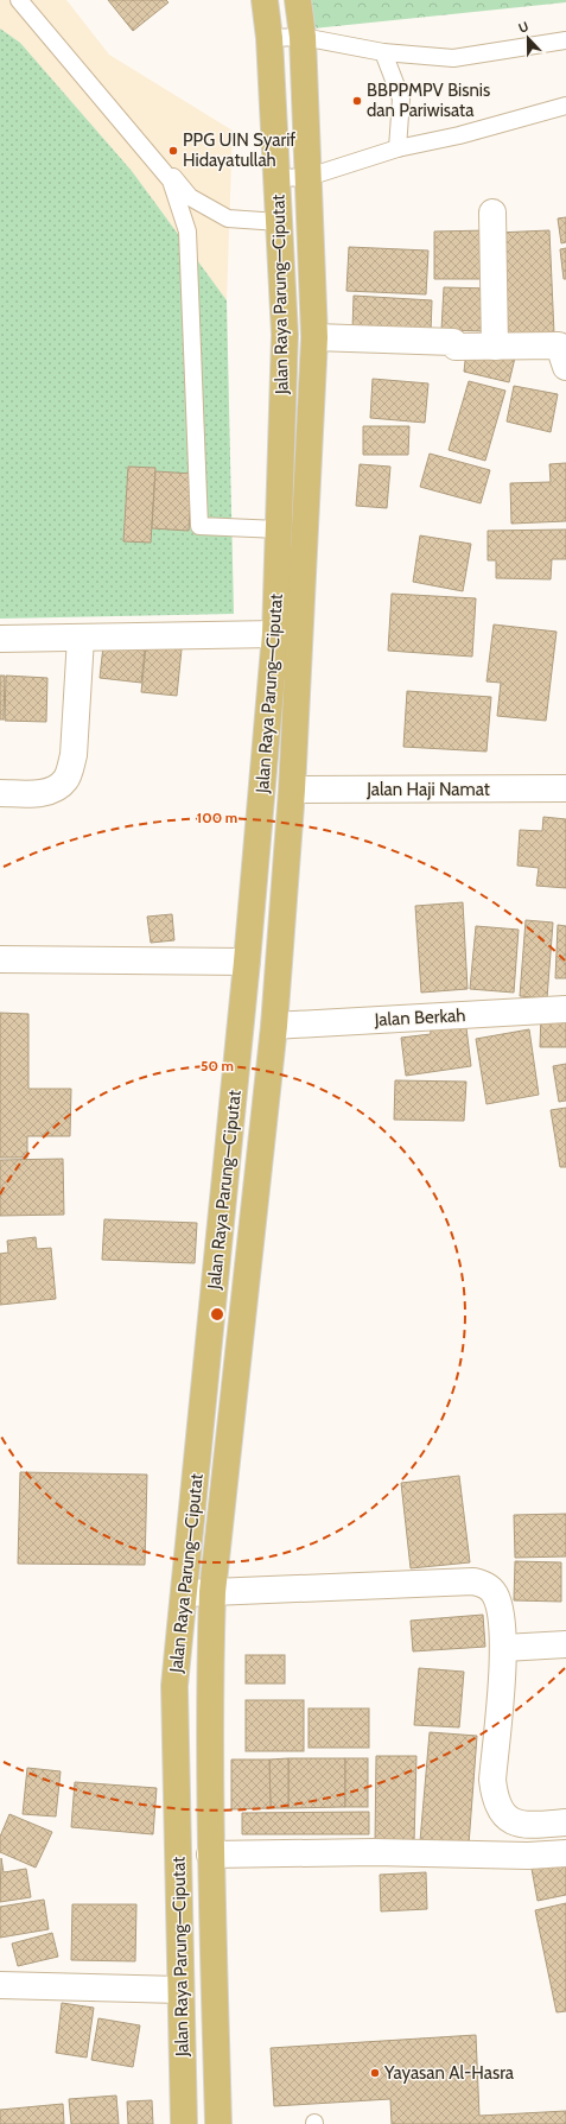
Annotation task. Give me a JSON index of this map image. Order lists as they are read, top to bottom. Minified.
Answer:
{"streets":{"highway":["Jalan Raya Parung—Ciputat"],"street":["Jalan Haji Namat","Jalan Berkah"]},"crossings":[["Jalan Raya Parung—Ciputat","Jalan Haji Namat"],["Jalan Raya Parung—Ciputat","Jalan Berkah"]],"places":["BBPPMPV Bisnis dan Pariwisata","PPG UIN Syarif Hidayatullah","Yayasan Al-Hasra"],"north":"top","rings":["100 m","50 m"]}
